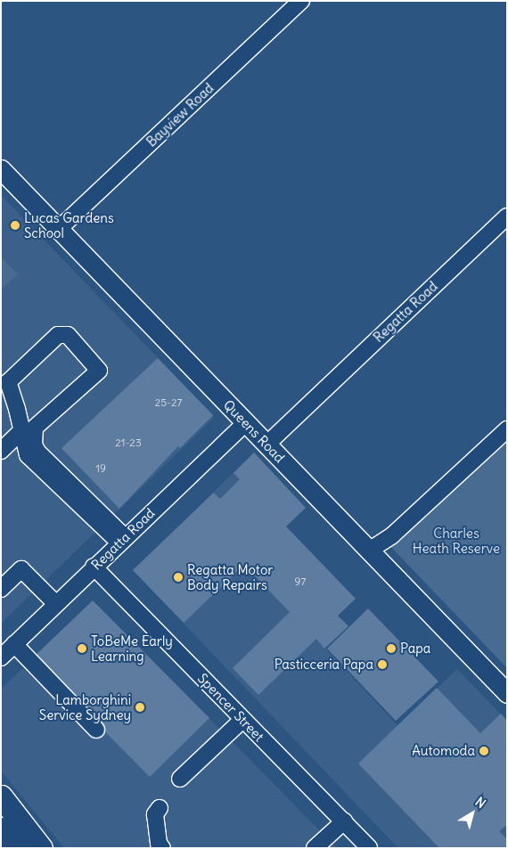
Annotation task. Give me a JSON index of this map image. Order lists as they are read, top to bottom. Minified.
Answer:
{"streets":{"main road":["Queens Road"],"street":["Bayview Road","Regatta Road","Spencer Street"]},"crossings":[["Bayview Road","Queens Road"],["Regatta Road","Queens Road"],["Regatta Road","Spencer Street"]],"parks":["Charles Heath Reserve"],"places":["Lucas Gardens School","Regatta Motor Body Repairs","ToBeMe Early Learning","Papa","Pasticceria Papa","Lamborghini Service Sydney","Automoda"],"house_numbers":["25-27","21-23","19","97"],"north":"top right"}
